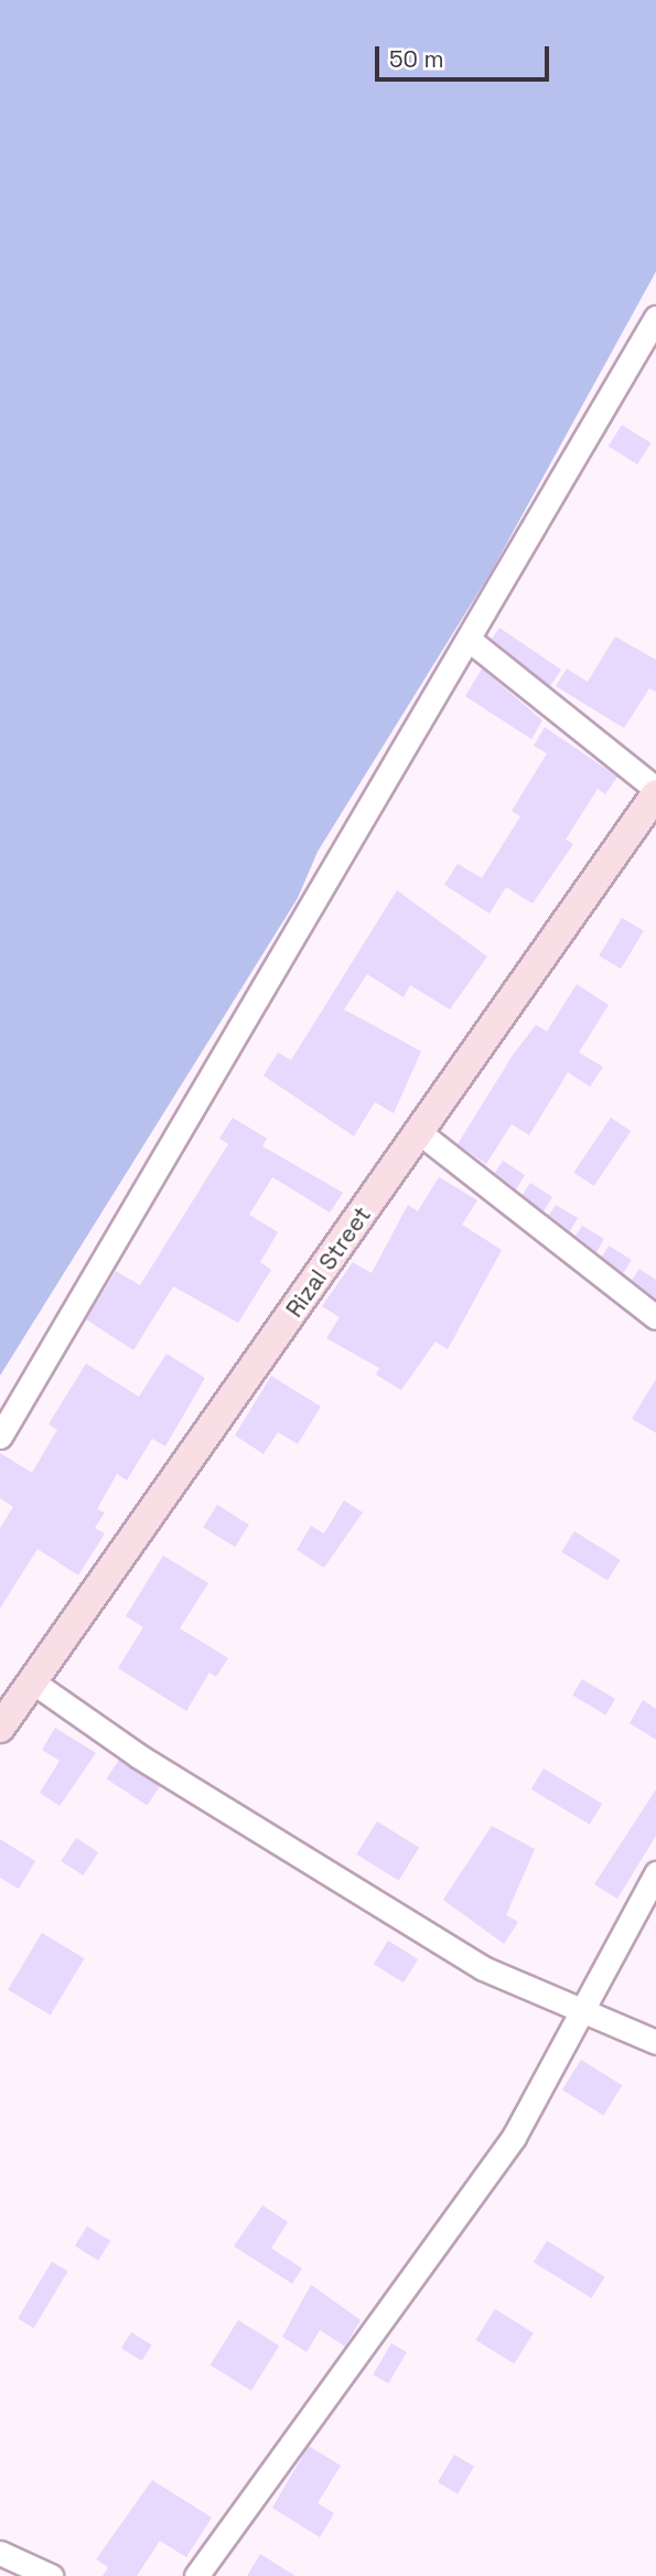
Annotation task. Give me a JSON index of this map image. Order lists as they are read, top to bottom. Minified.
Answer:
{"streets":{"main road":["Rizal Street"]},"scale_bar":"50 m"}
